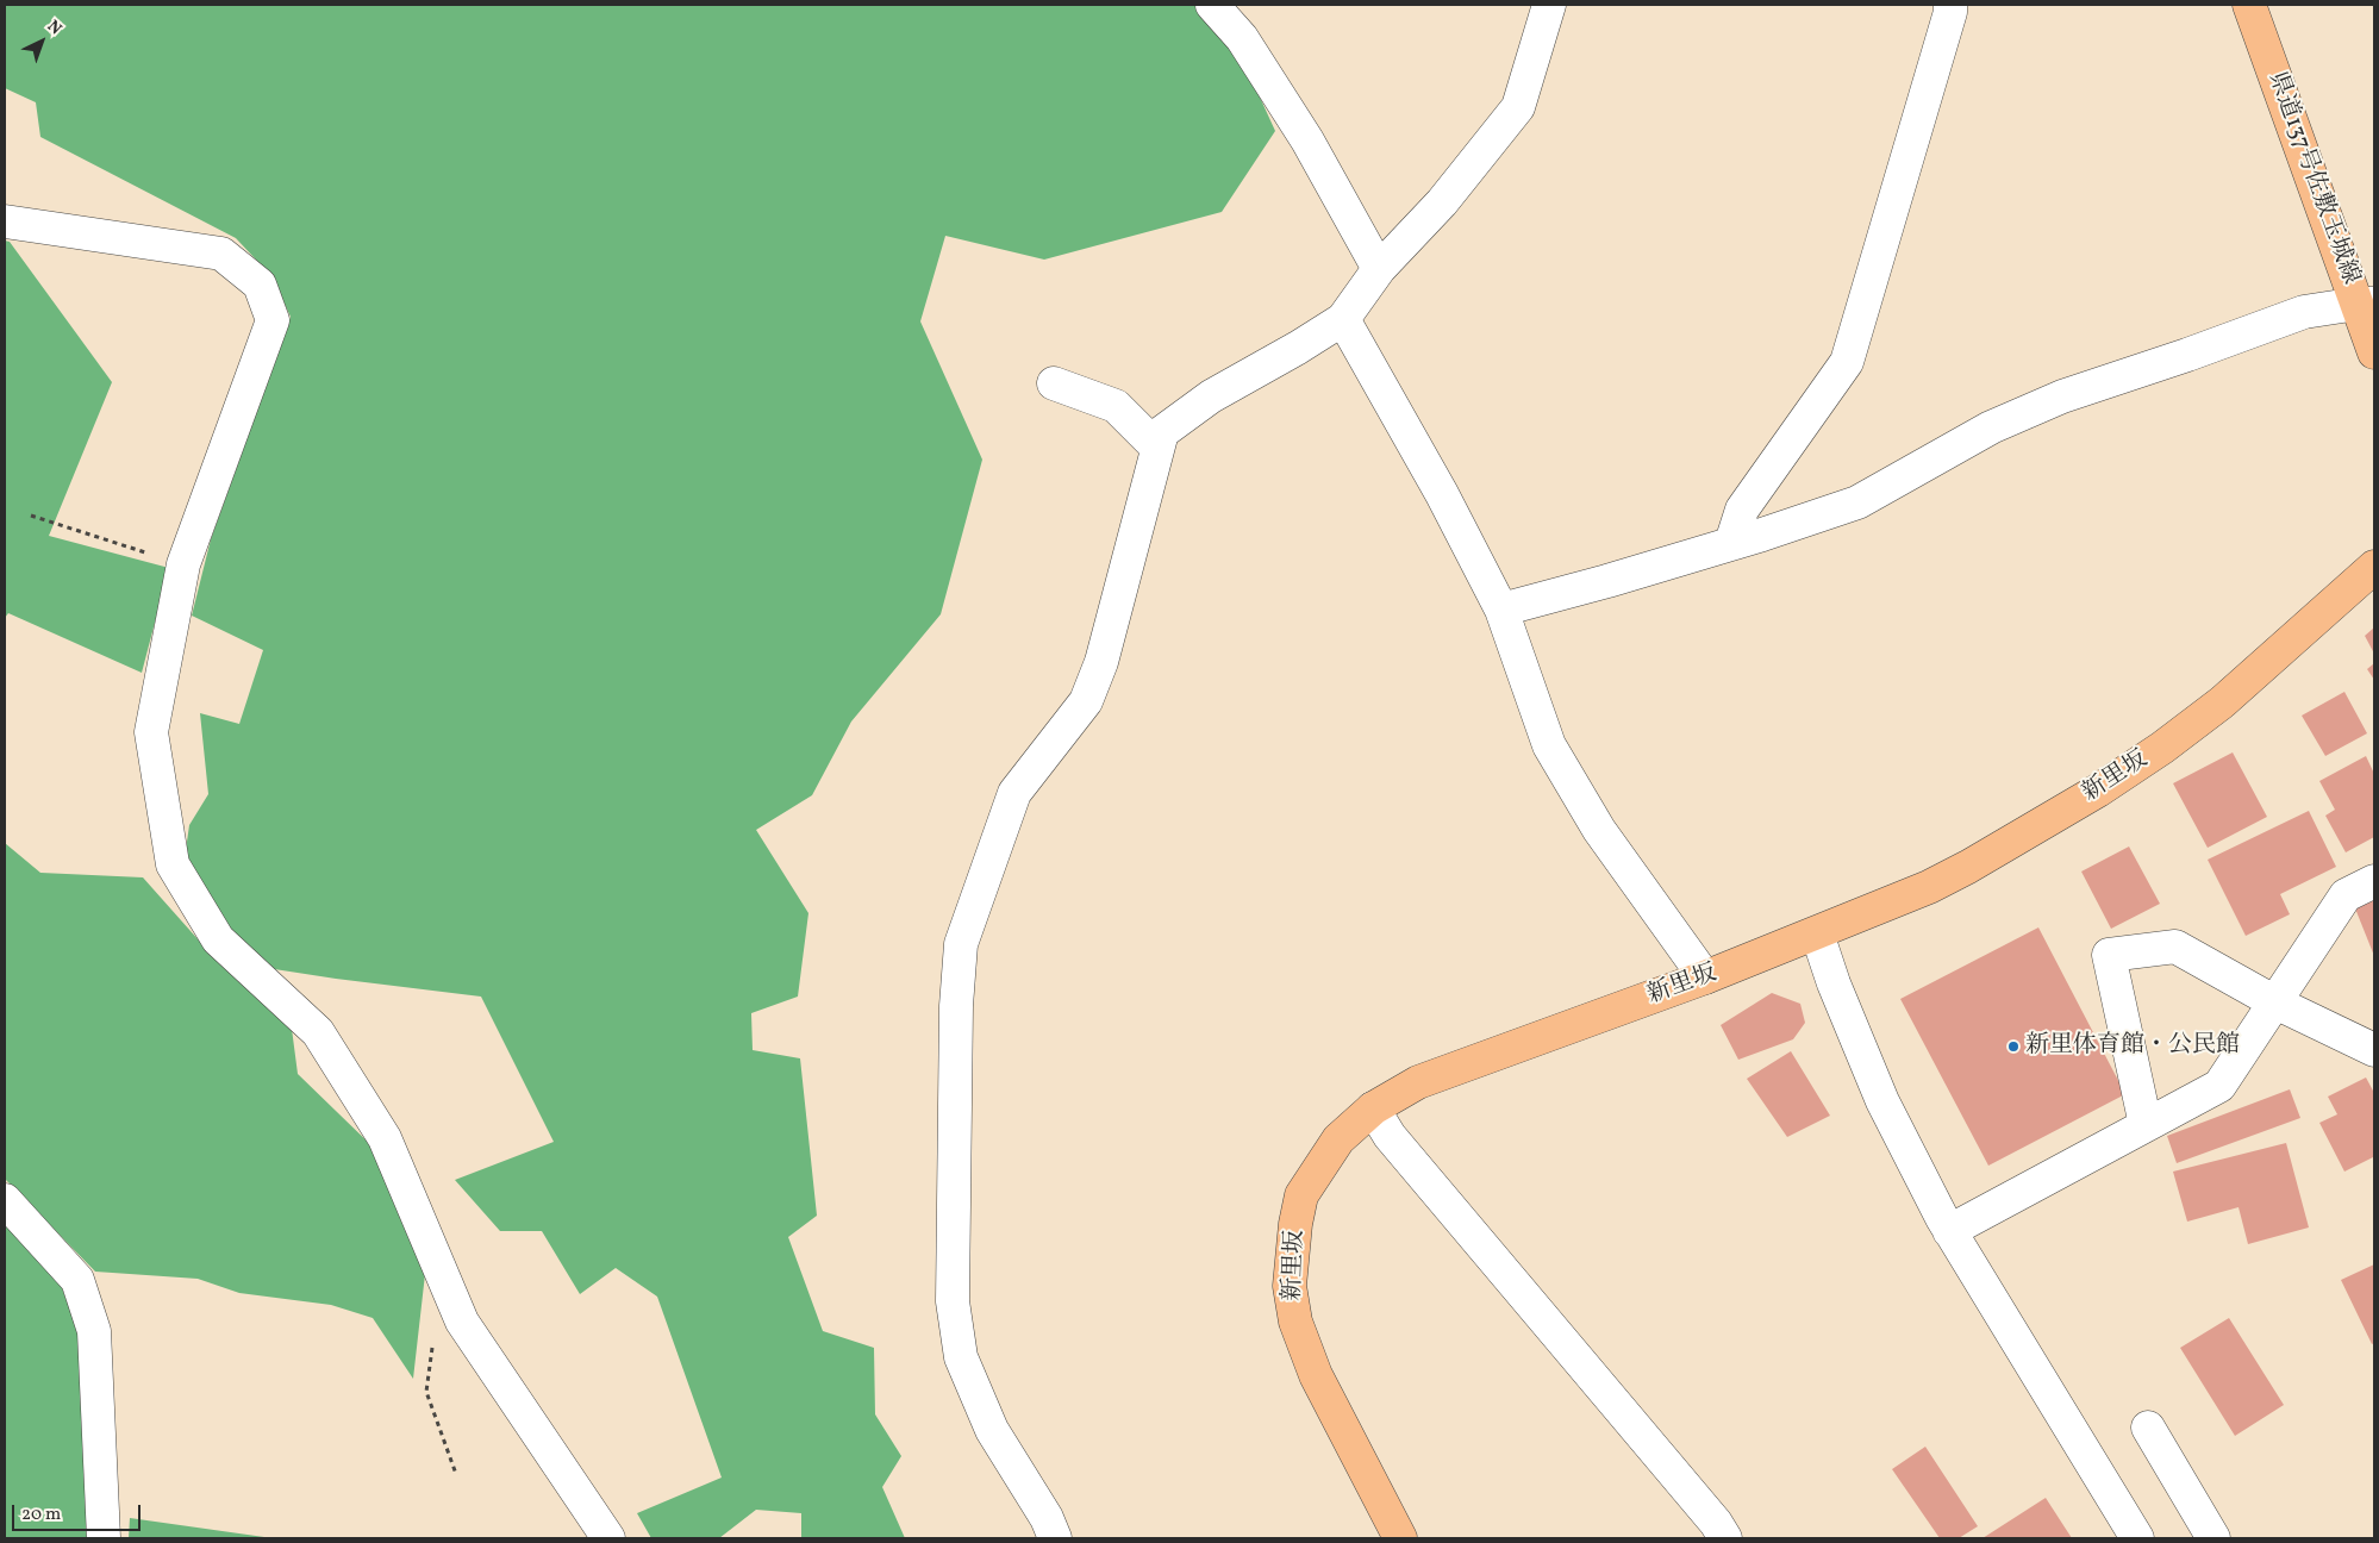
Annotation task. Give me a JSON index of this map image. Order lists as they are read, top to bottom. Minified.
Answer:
{"streets":{"main road":["県道137号佐敷玉城線","新里坂"]},"places":["新里体育館・公民館"],"scale_bar":"20 m","north":"top right"}
